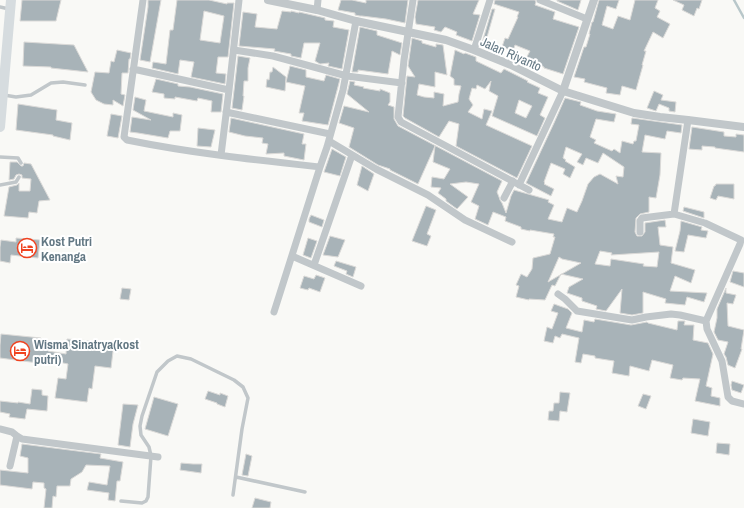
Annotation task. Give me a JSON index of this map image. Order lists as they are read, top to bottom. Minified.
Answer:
{"streets":{"street":["Jalan Riyanto"]},"places":{"hotel":["Kost Putri Kenanga","Wisma Sinatrya(kost putri)"]}}
